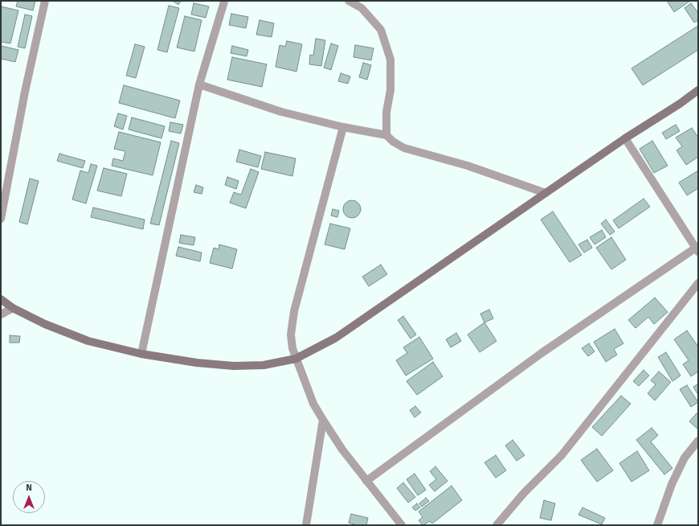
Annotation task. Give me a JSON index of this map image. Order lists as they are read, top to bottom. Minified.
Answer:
{"north":"top"}
